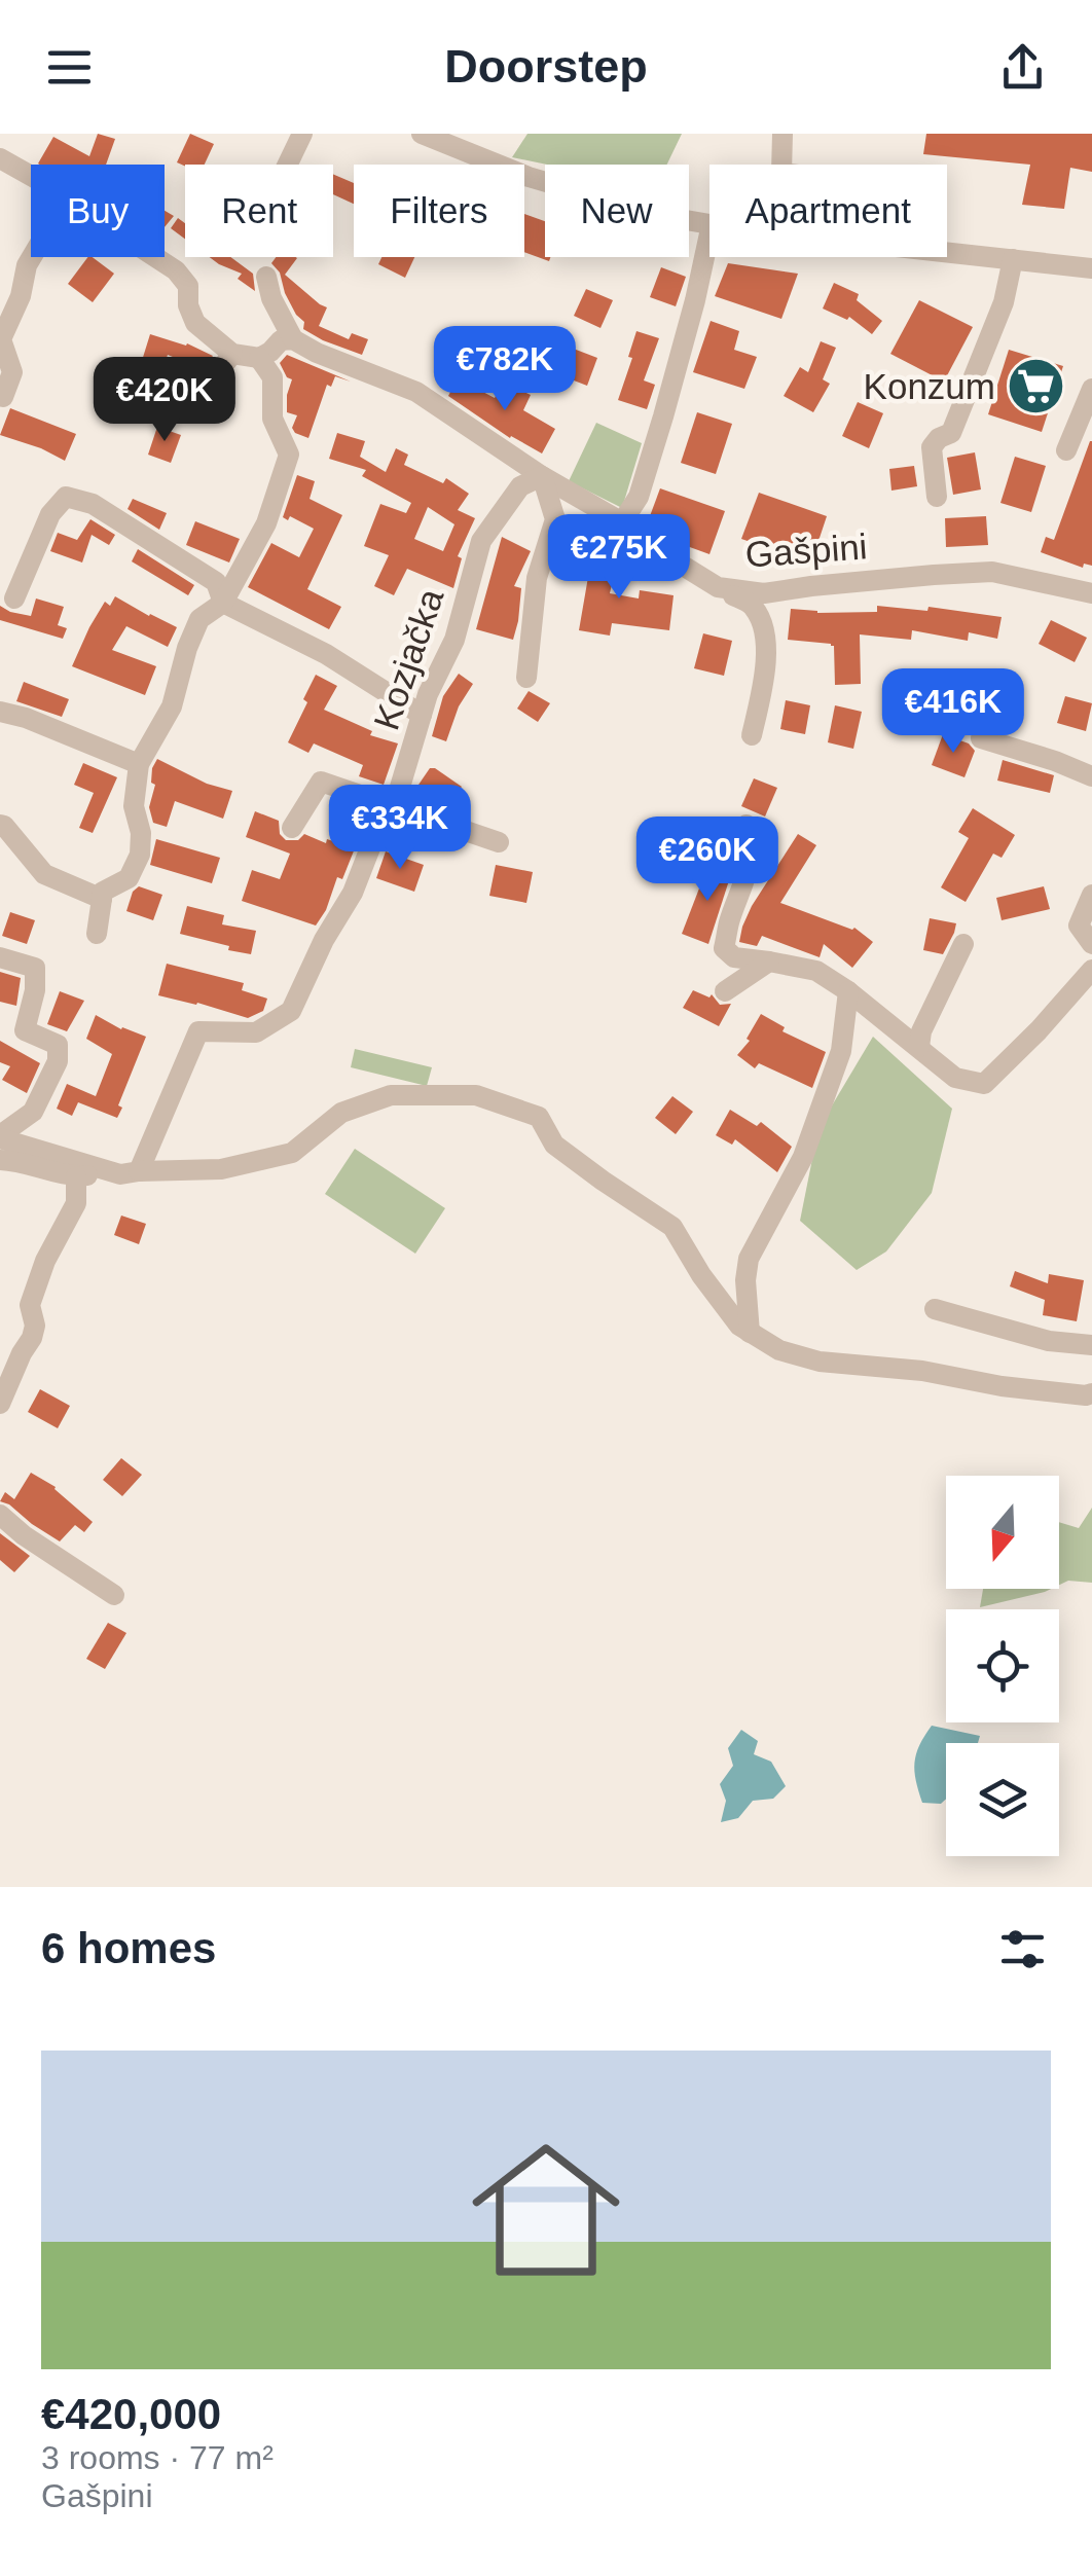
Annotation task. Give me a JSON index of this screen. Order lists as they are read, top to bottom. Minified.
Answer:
{"streets":{"street":["Gašpini","Kozjačka"]},"crossings":[["Gašpini","Kozjačka"]],"places":{"supermarket":["Konzum"]},"north":"bottom","page":{"header":"Doorstep","chip":["Buy","Rent","Filters","New","Apartment"],"price":["€782K","€420K","€275K","€416K","€334K","€260K"],"heading":"6 homes","list":[{"name":"€420,000","note":"3 rooms · 77 m² · Gašpini"}]}}
